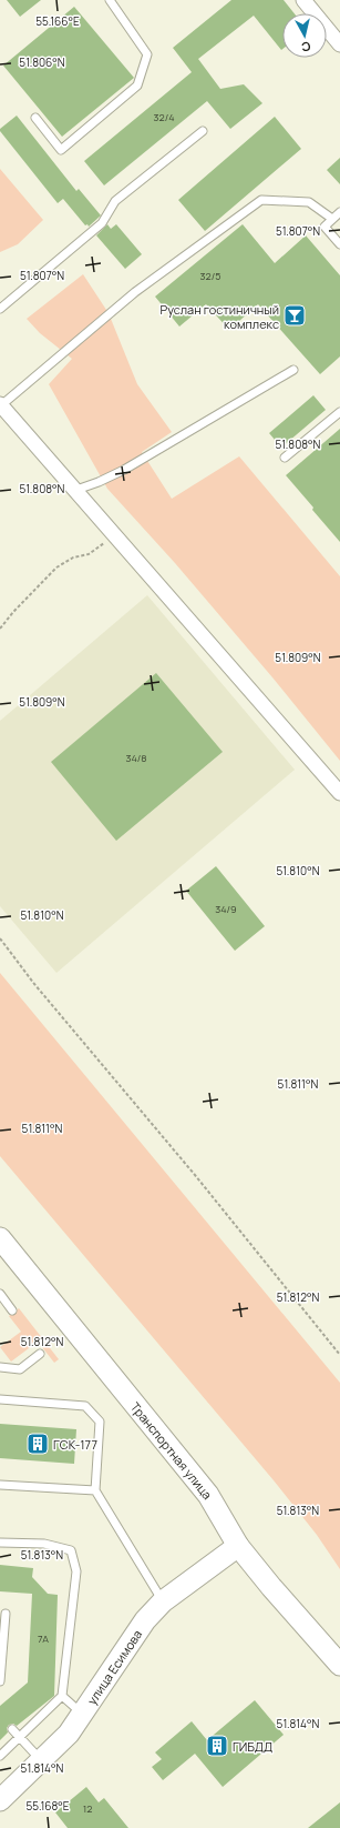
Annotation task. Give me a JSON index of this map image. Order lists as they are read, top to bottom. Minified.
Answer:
{"streets":{"street":["Транспортная улица","улица Есимова"]},"crossings":[["Транспортная улица","улица Есимова"]],"places":{"bar":["Руслан гостиничный комплекс"],"building":["ГСК-177","ГИБДД"]},"house_numbers":["32/4","32/5","34/8","34/9","7А","12"],"north":"bottom","coordinates":["55.166°E","51.806°N","51.807°N","51.808°N","51.809°N","51.810°N","51.811°N","51.812°N","51.813°N","51.814°N","55.168°E"]}
